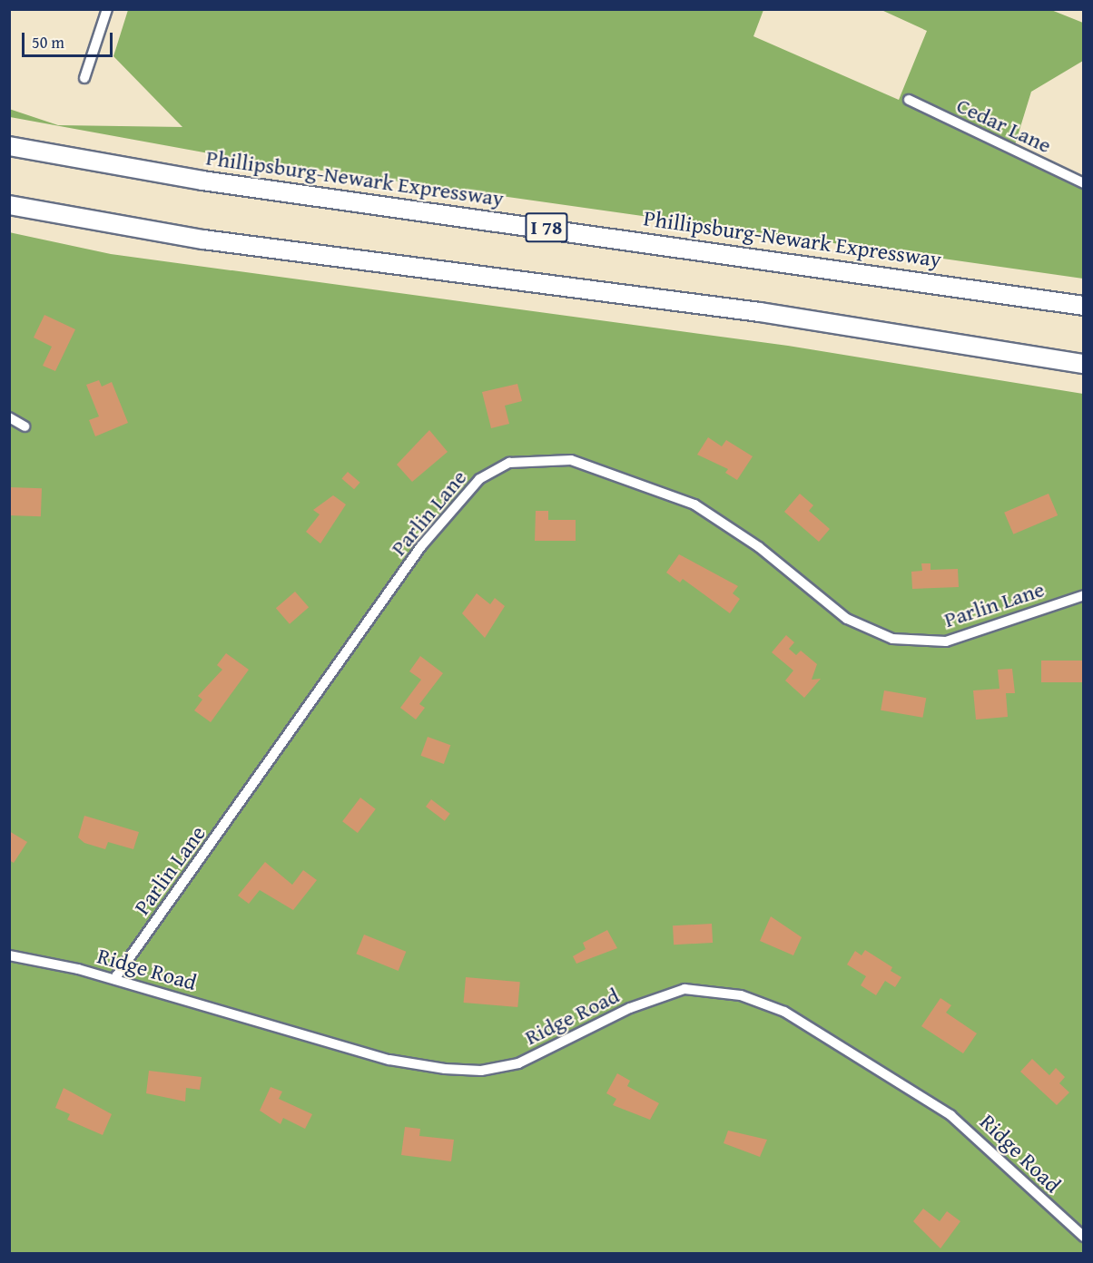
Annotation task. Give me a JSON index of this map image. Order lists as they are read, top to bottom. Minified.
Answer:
{"streets":{"highway":["Phillipsburg-Newark Expressway","I 78"],"street":["Cedar Lane","Parlin Lane","Ridge Road"]},"crossings":[["Parlin Lane","Ridge Road"]],"scale_bar":"50 m"}
